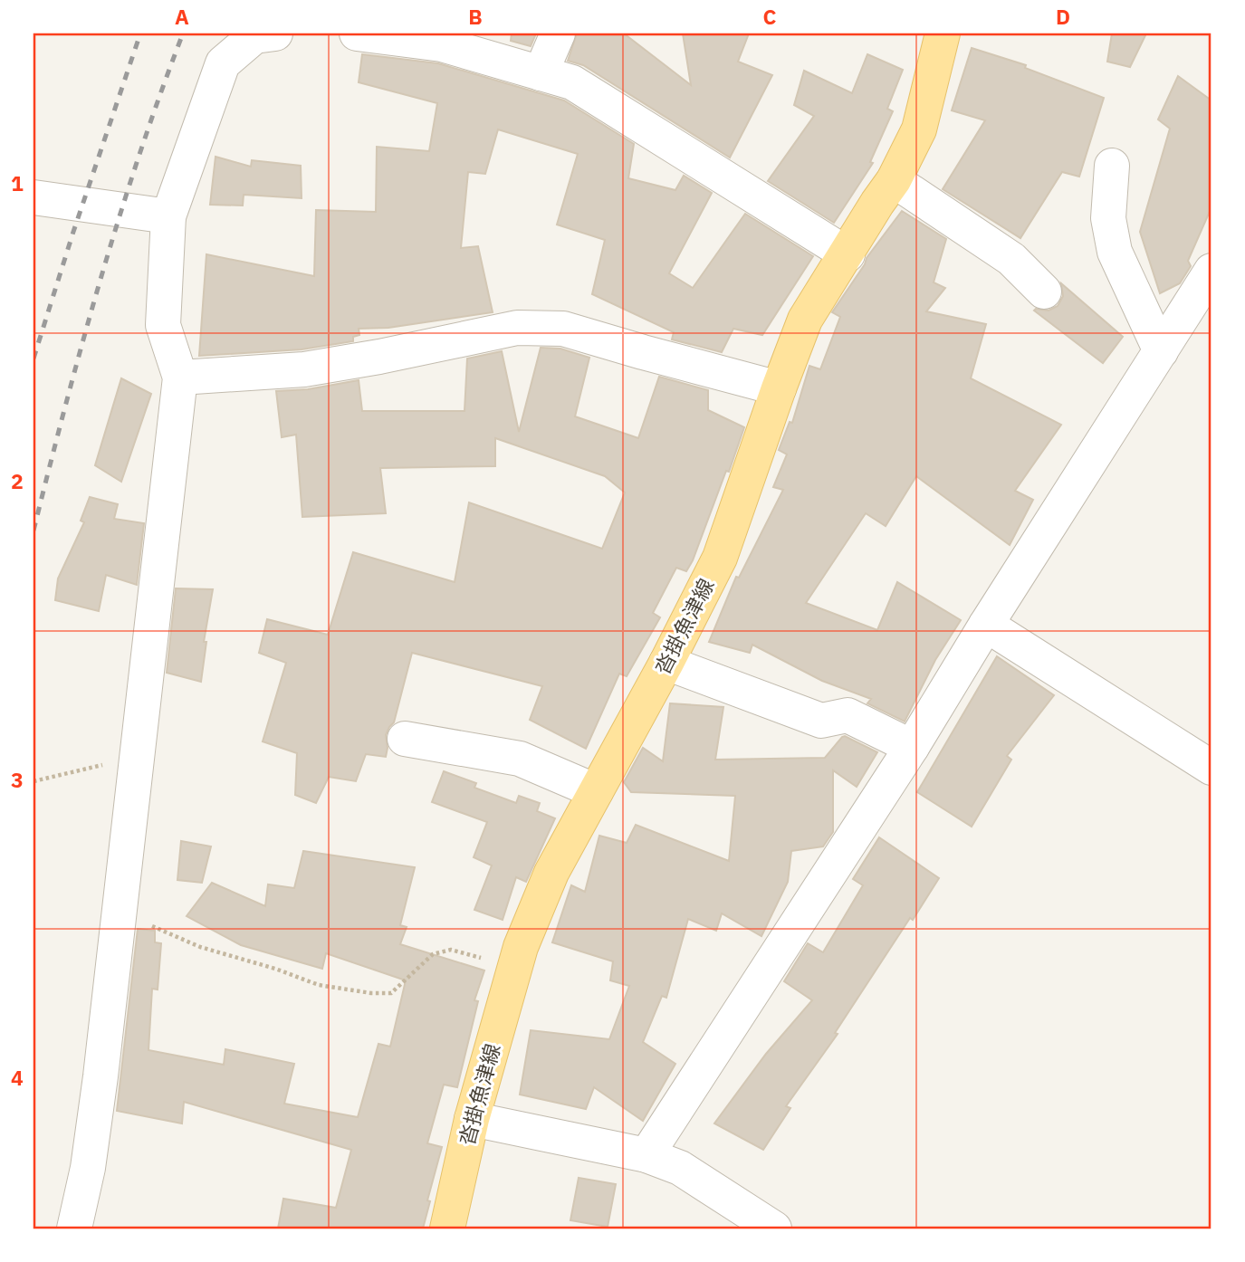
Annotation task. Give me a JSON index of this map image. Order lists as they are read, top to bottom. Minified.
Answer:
{"streets":{"main road":["沓掛魚津線"]},"grid":{"columns":["A","B","C","D"],"rows":["1","2","3","4"]}}
